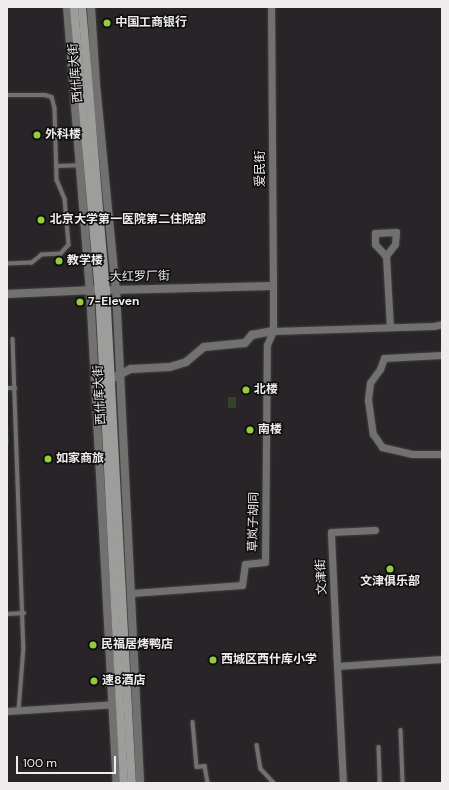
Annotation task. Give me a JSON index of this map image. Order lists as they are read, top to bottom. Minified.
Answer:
{"streets":{"main road":["西什库大街"],"street":["爱民街","大红罗厂街","草岚子胡同","文津街"]},"crossings":[["西什库大街","大红罗厂街"],["西什库大街","草岚子胡同"],["爱民街","大红罗厂街"],["爱民街","草岚子胡同"]],"places":["中国工商银行","外科楼","北京大学第一医院第二住院部","教学楼","7-Eleven","北楼","南楼","如家商旅","文津俱乐部","民福居烤鸭店","西城区西什库小学","速8酒店"],"scale_bar":"100 m"}
